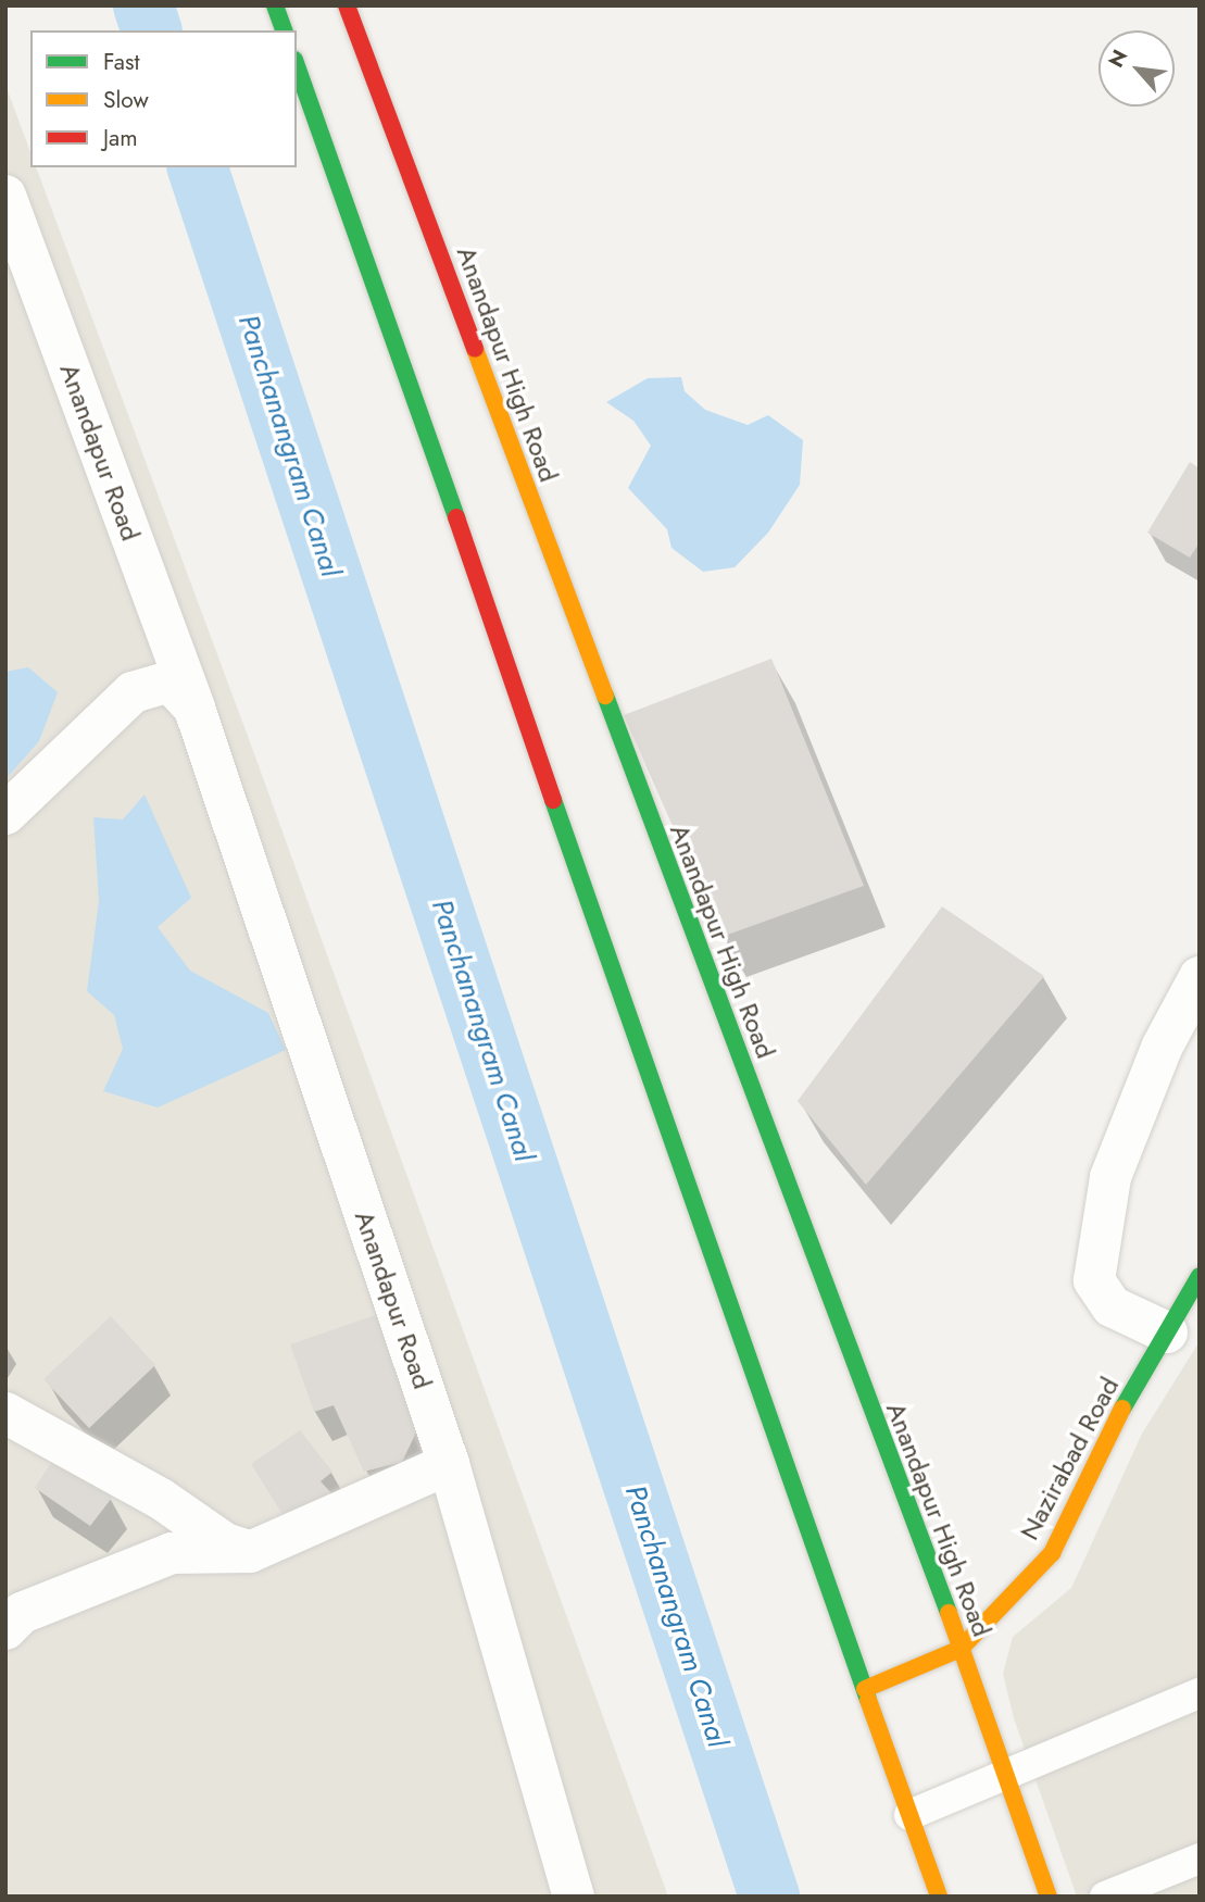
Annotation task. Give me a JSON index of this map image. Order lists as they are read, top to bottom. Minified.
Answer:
{"streets":{"main road":["Anandapur High Road","Nazirabad Road"],"street":["Anandapur Road"]},"crossings":[["Anandapur High Road","Nazirabad Road"]],"water":["Panchanangram Canal"],"legend":["Fast","Slow","Jam"],"north":"top left"}
